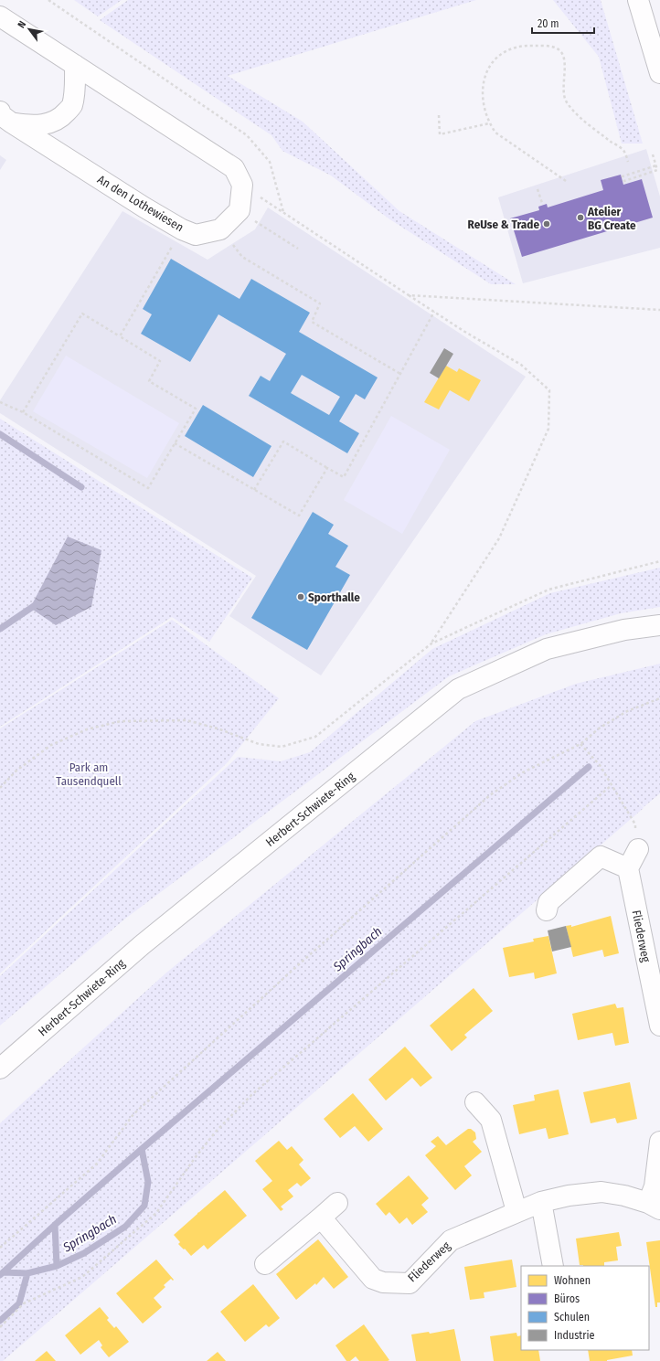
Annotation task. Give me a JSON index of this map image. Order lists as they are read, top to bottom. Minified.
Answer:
{"streets":{"street":["An den Lothewiesen","Herbert-Schwiete-Ring","Fliederweg"]},"water":["Springbach"],"parks":["Park am Tausendquell"],"places":["Atelier BG Create","ReUse & Trade","Sporthalle"],"legend":["Wohnen","Büros","Schulen","Industrie"],"scale_bar":"20 m","north":"top left"}
